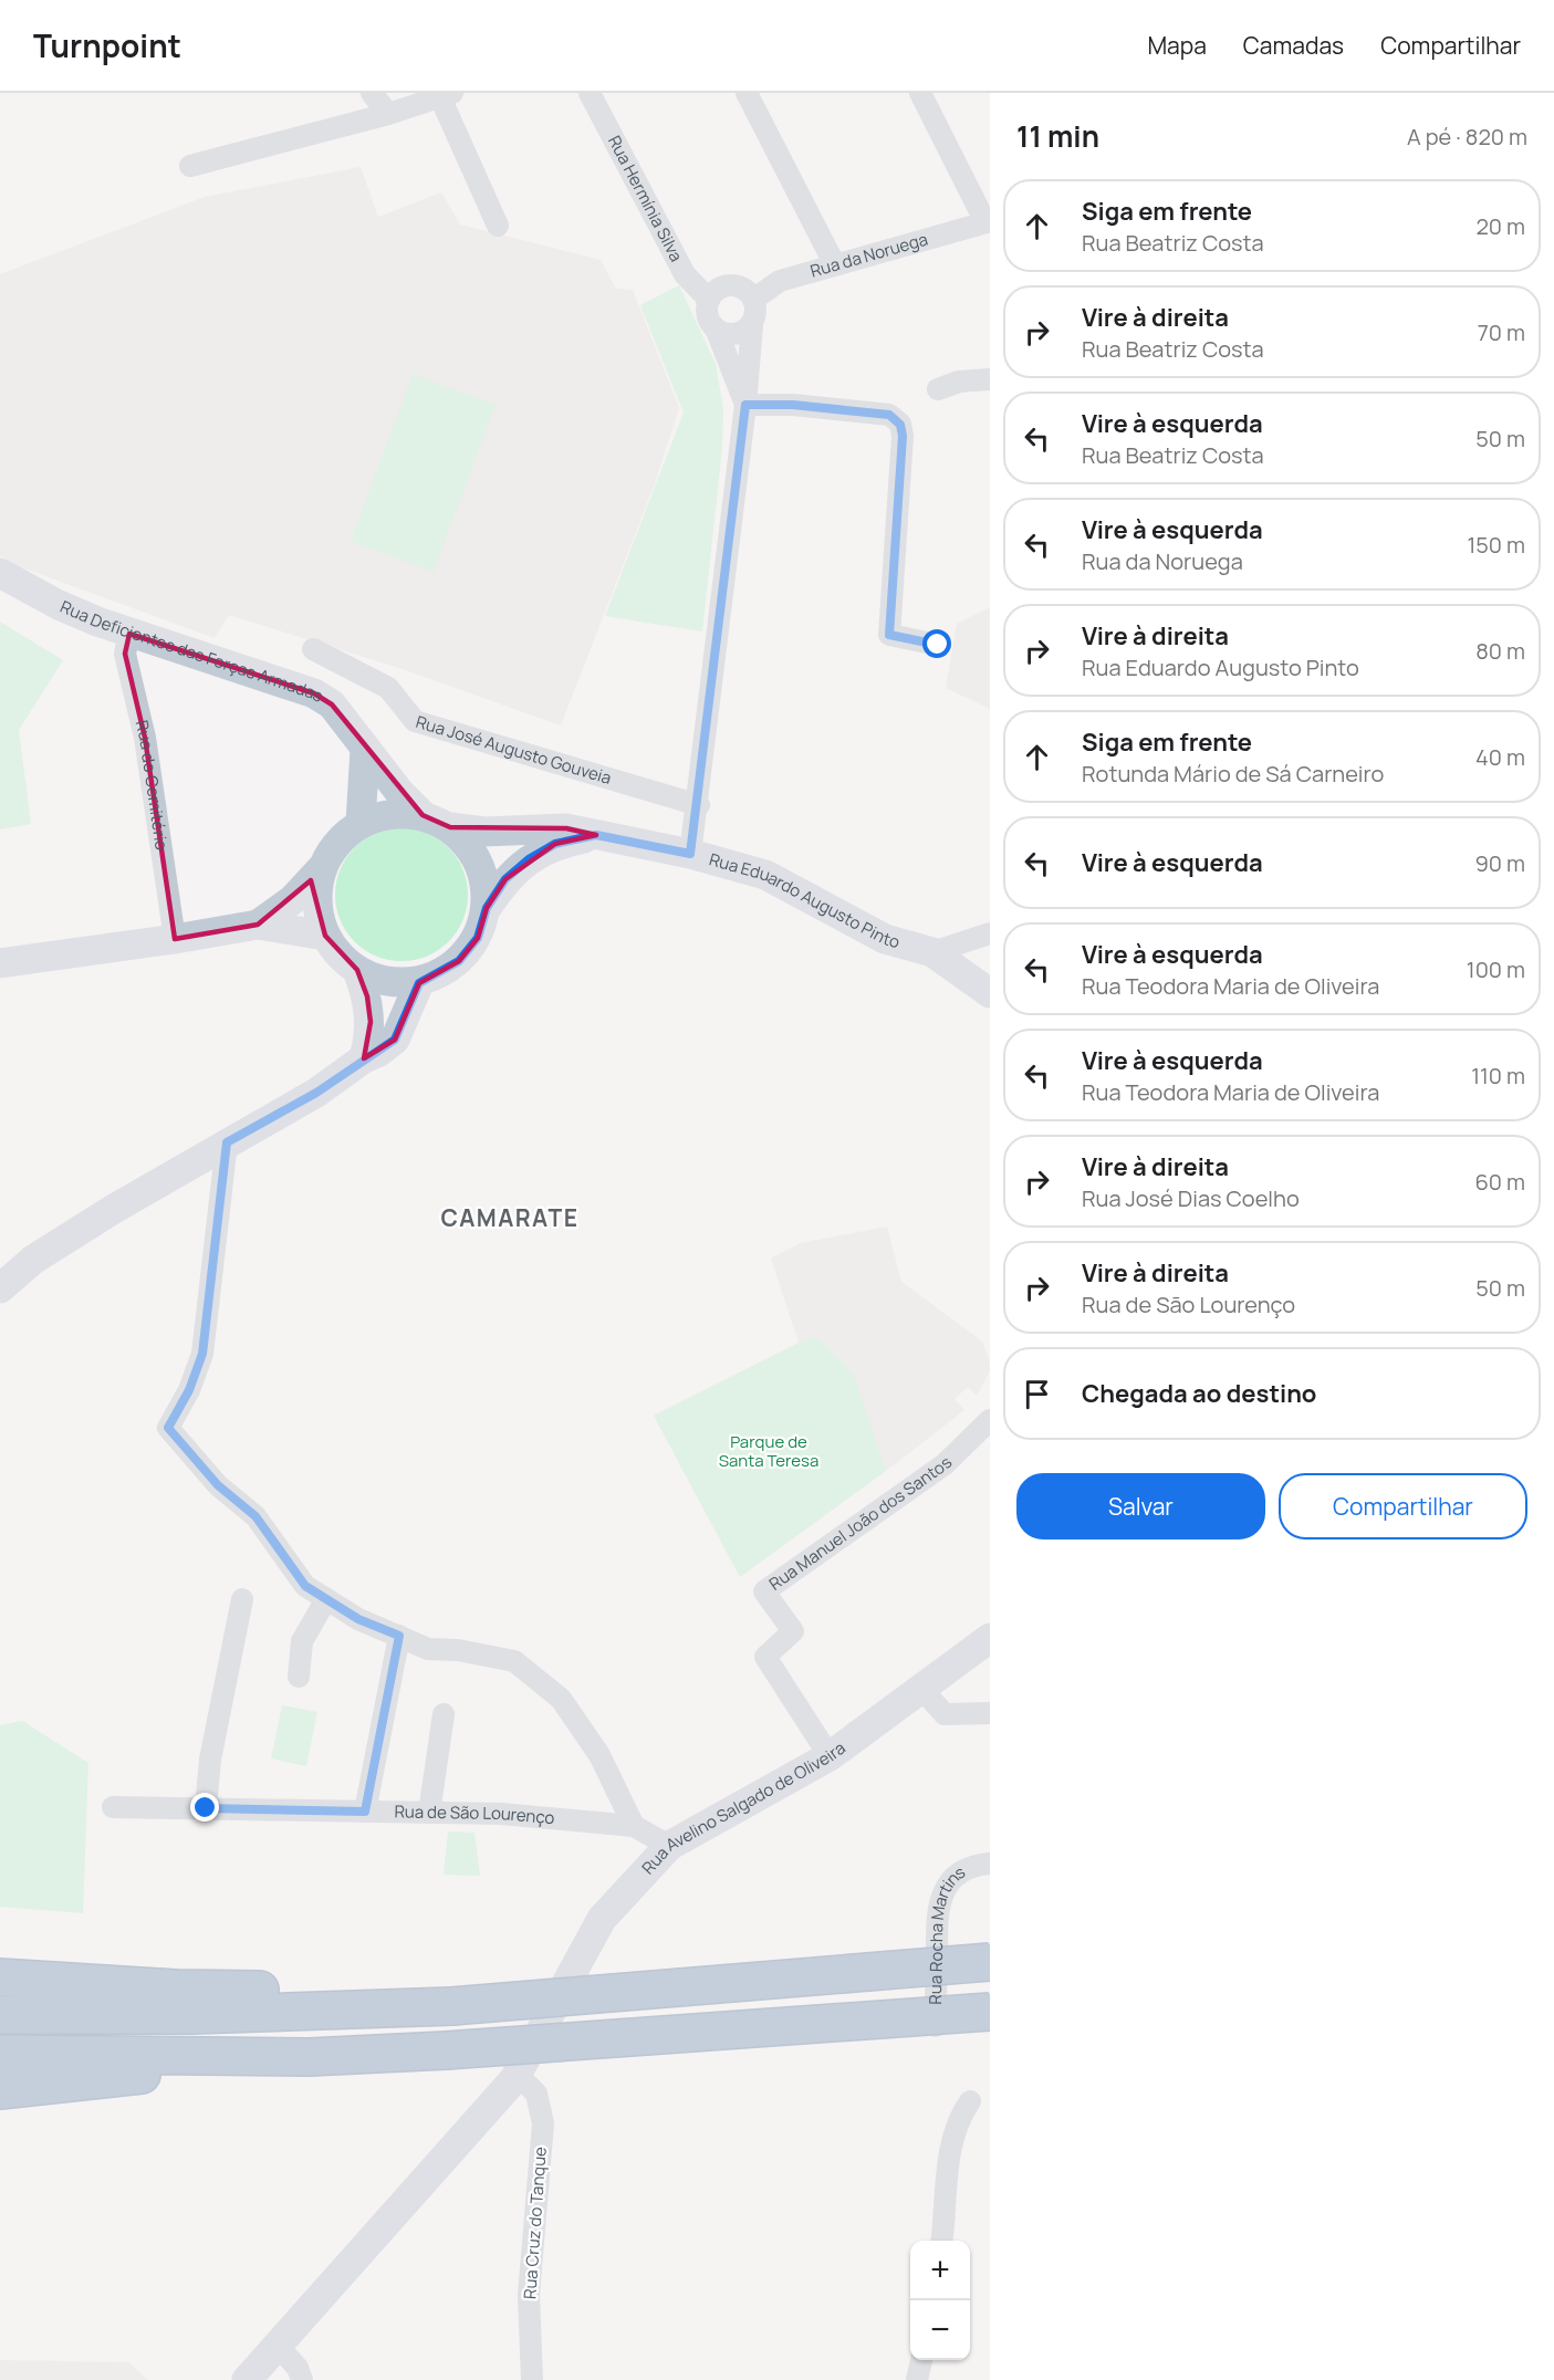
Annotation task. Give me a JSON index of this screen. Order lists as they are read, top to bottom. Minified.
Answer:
{"streets":{"street":["Rua Hermínia Silva","Rua da Noruega","Rua Deficientes das Forças Armadas","Rua José Augusto Gouveia","Rua do Cemitério","Rua Eduardo Augusto Pinto","Rua Manuel João dos Santos","Rua Avelino Salgado de Oliveira","Rua de São Lourenço","Rua Rocha Martins","Rua Cruz do Tanque"]},"crossings":[["Rua Hermínia Silva","Rua da Noruega"],["Rua Deficientes das Forças Armadas","Rua do Cemitério"],["Rua Deficientes das Forças Armadas","Rua Eduardo Augusto Pinto"],["Rua Manuel João dos Santos","Rua Avelino Salgado de Oliveira"],["Rua Avelino Salgado de Oliveira","Rua de São Lourenço"],["Rua Avelino Salgado de Oliveira","Rua Cruz do Tanque"]],"districts":["CAMARATE"],"parks":["Parque de Santa Teresa"],"page":{"header":"Turnpoint","nav":["Mapa","Camadas","Compartilhar"],"heading":["11 min","A pé · 820 m"],"list":[["Siga em frente","Rua Beatriz Costa","20 m"],["Vire à direita","Rua Beatriz Costa","70 m"],["Vire à esquerda","Rua Beatriz Costa","50 m"],["Vire à esquerda","Rua da Noruega","150 m"],["Vire à direita","Rua Eduardo Augusto Pinto","80 m"],["Siga em frente","Rotunda Mário de Sá Carneiro","40 m"],["Vire à esquerda","90 m"],["Vire à esquerda","Rua Teodora Maria de Oliveira","100 m"],["Vire à esquerda","Rua Teodora Maria de Oliveira","110 m"],["Vire à direita","Rua José Dias Coelho","60 m"],["Vire à direita","Rua de São Lourenço","50 m"],"Chegada ao destino"],"buttons":["Salvar","Compartilhar"],"map_buttons":["+","−"]}}
